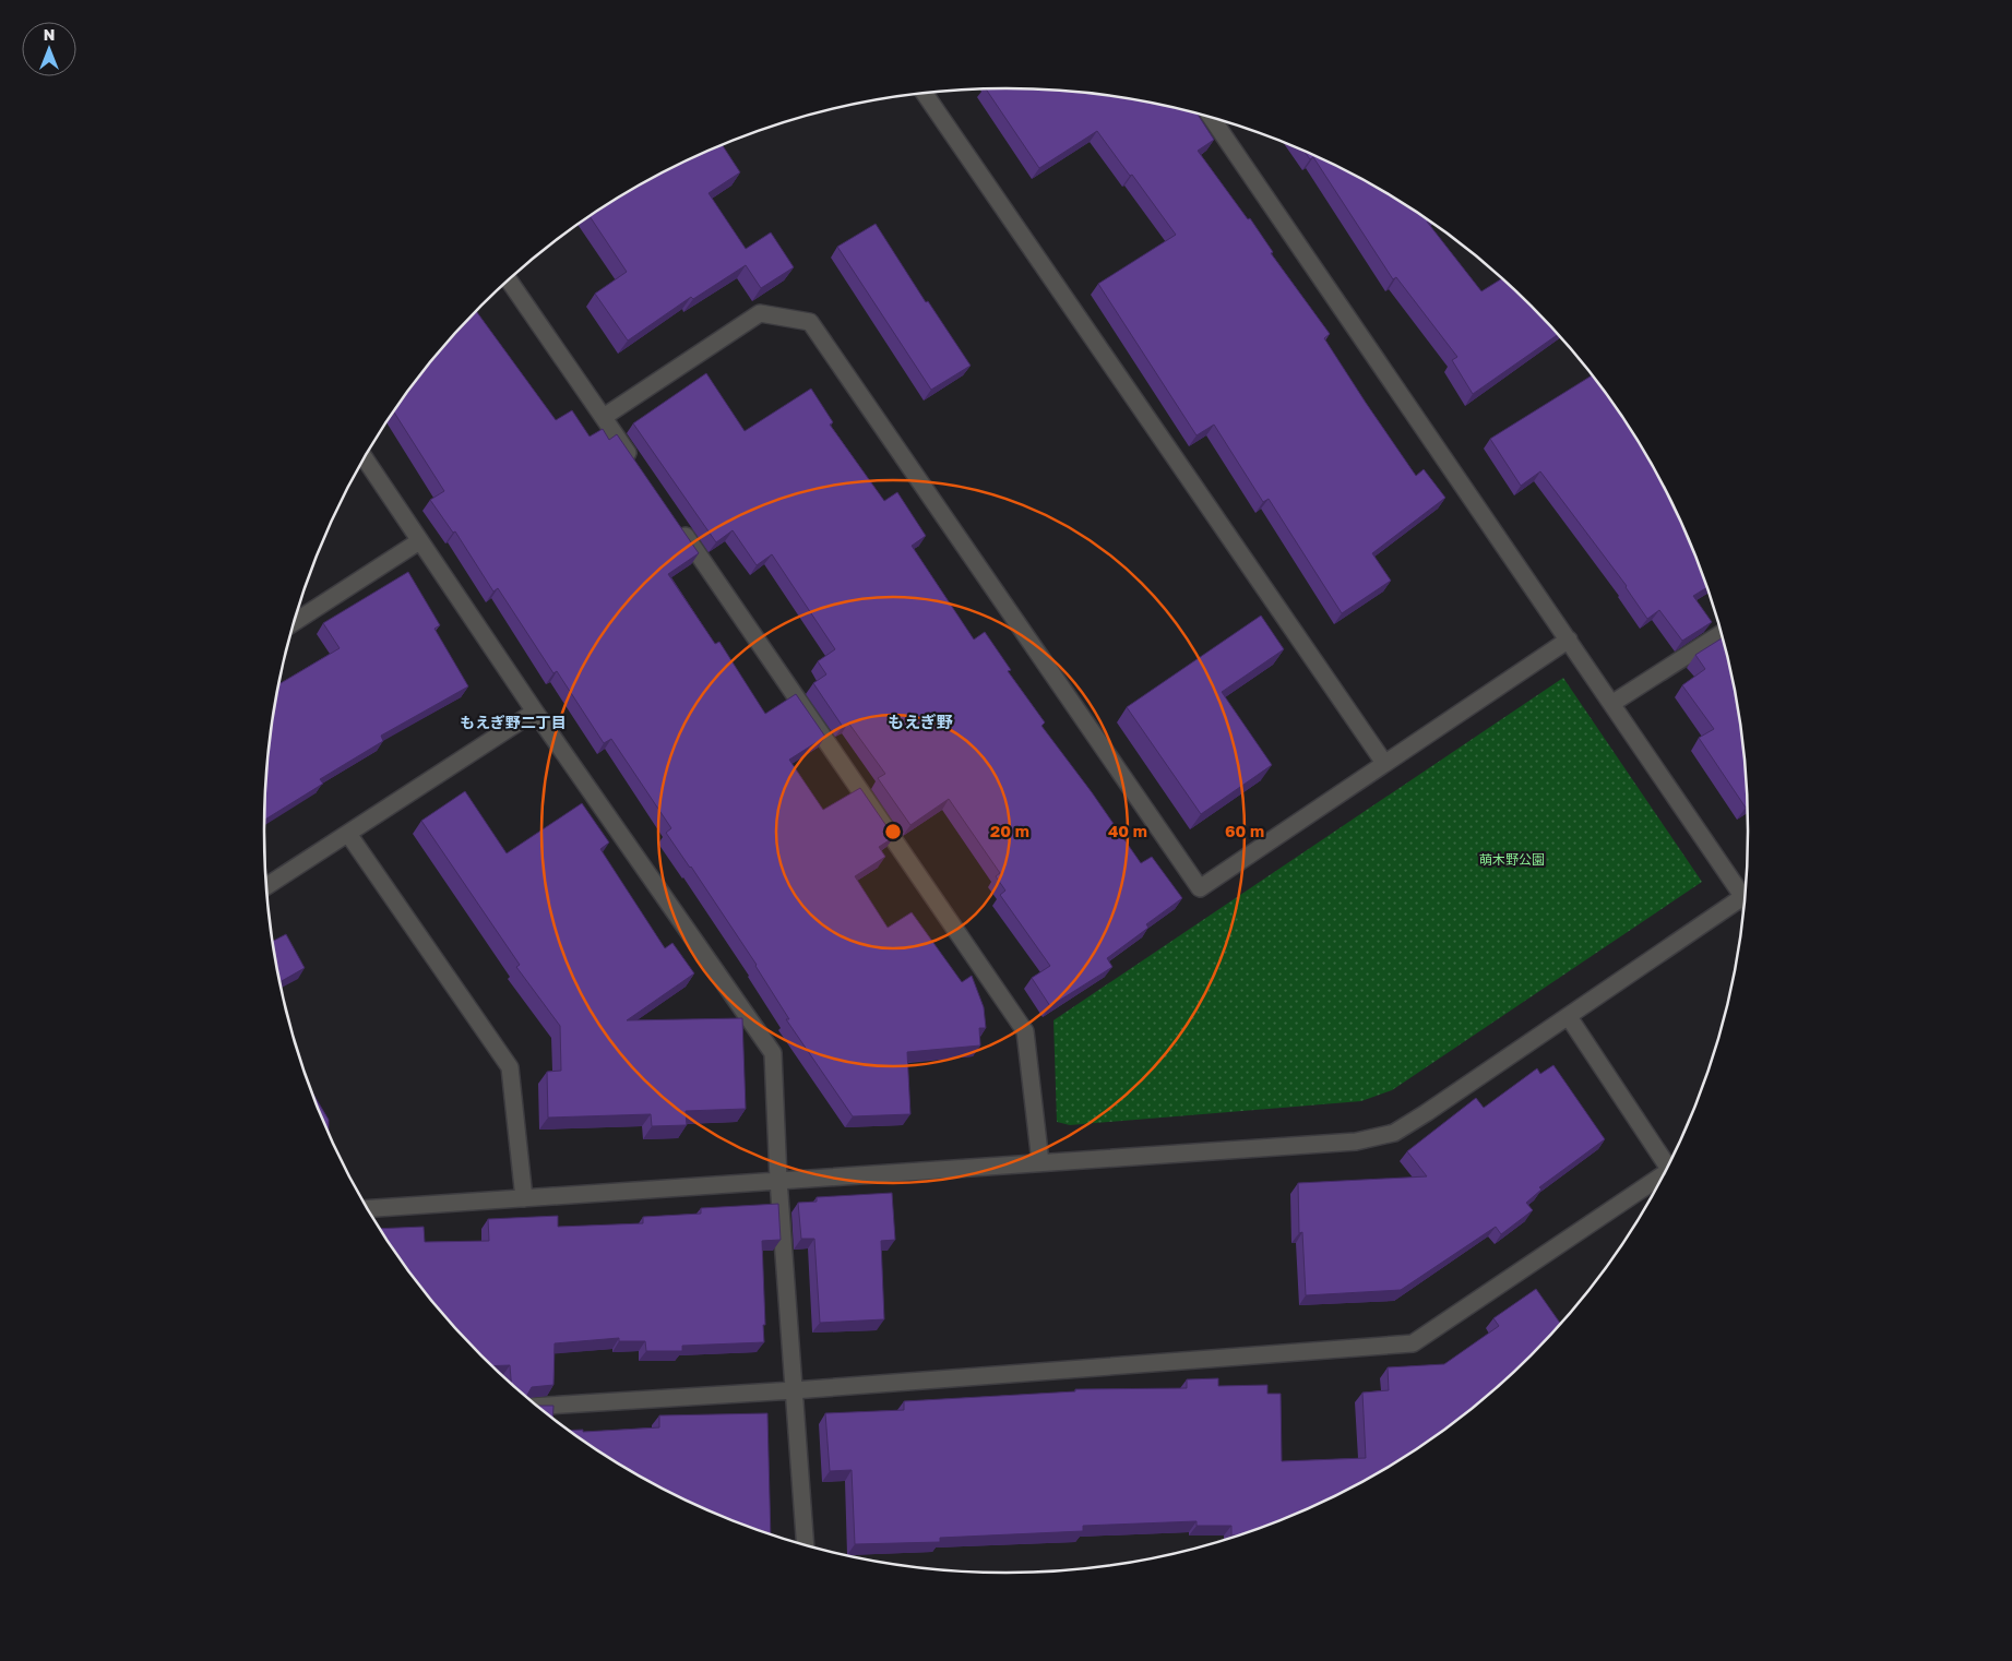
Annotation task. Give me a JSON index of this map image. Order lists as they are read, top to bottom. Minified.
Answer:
{"districts":["もえぎ野二丁目","もえぎ野"],"parks":["萌木野公園"],"north":"top","rings":["20 m","40 m","60 m"]}
